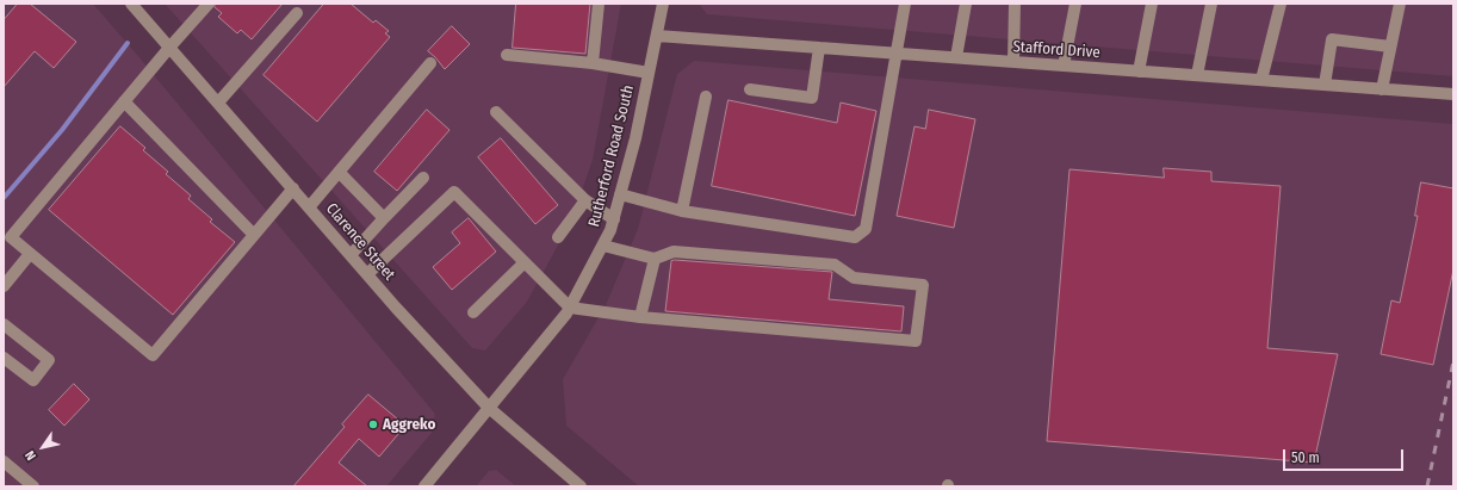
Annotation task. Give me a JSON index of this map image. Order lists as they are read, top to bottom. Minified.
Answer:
{"streets":{"street":["Stafford Drive","Rutherford Road South","Clarence Street"]},"crossings":[["Stafford Drive","Rutherford Road South"],["Rutherford Road South","Clarence Street"]],"places":["Aggreko"],"scale_bar":"50 m","north":"bottom left"}
